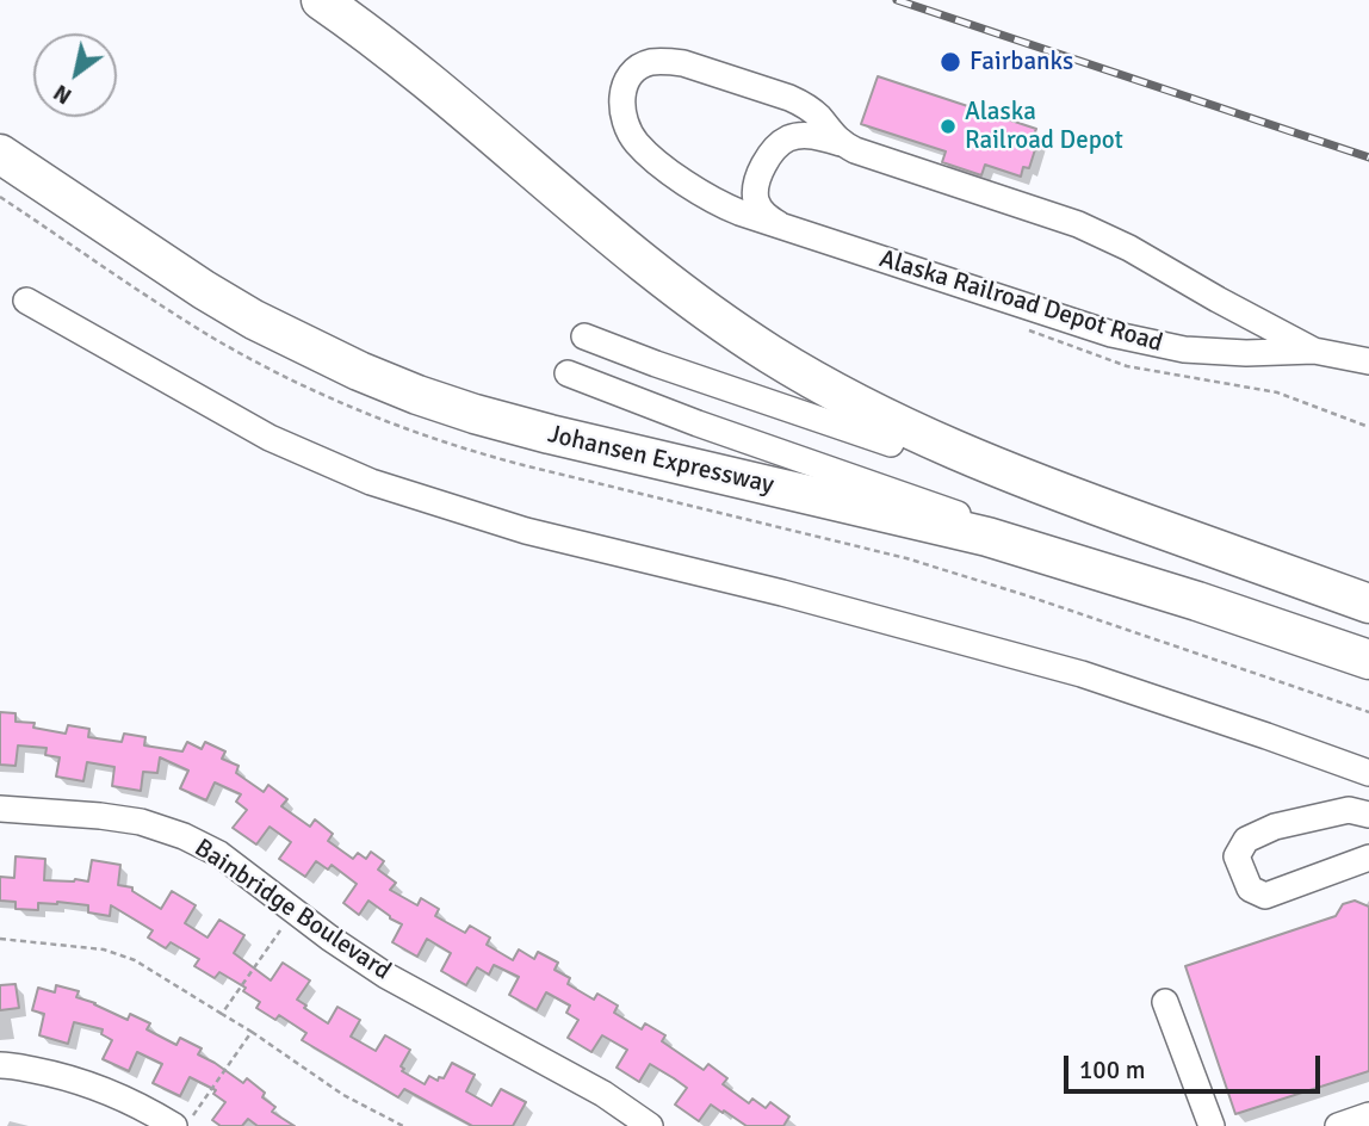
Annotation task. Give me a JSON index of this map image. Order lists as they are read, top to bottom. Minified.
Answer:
{"streets":{"highway":["Johansen Expressway"],"street":["Alaska Railroad Depot Road","Bainbridge Boulevard"]},"places":["Fairbanks","Alaska Railroad Depot"],"scale_bar":"100 m","north":"bottom left"}
